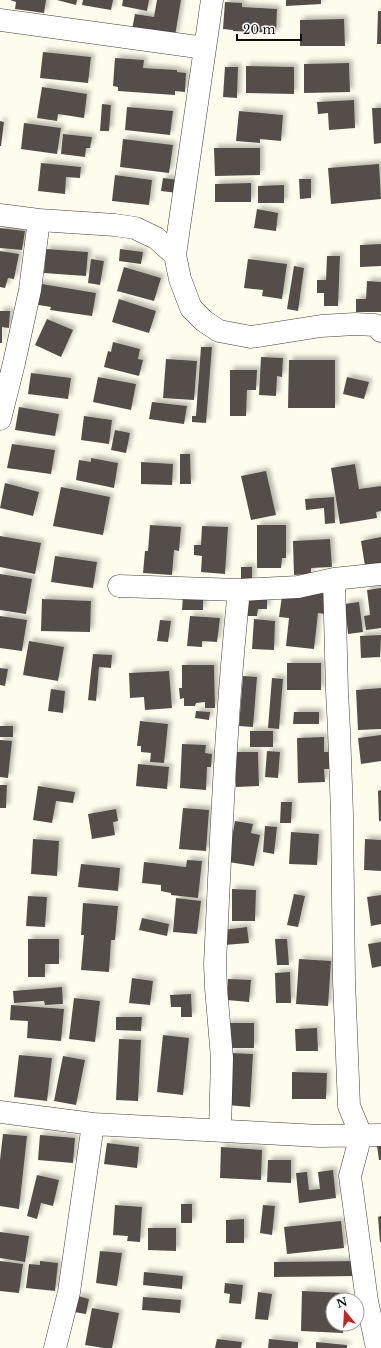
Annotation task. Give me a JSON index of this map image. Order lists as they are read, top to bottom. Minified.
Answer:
{"scale_bar":"20 m","north":"top"}
